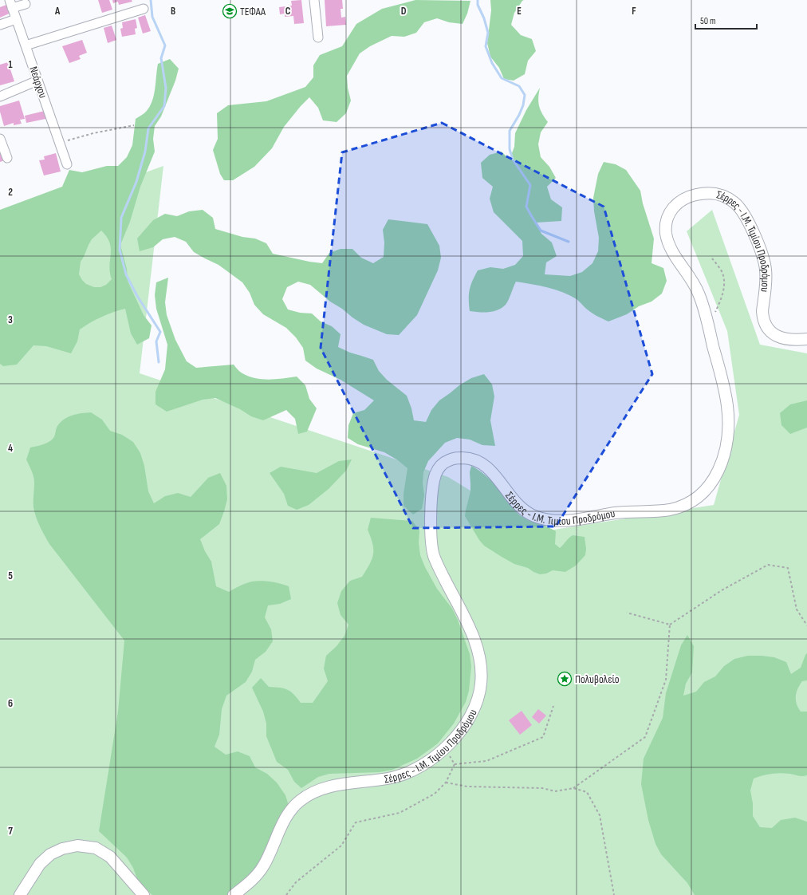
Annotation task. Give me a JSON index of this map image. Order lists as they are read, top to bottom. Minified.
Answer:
{"streets":{"street":["Νεάρχου","Σέρρες - Ι.Μ. Τιμίου Προδρόμου"]},"places":{"school or university":["ΤΕΦΑΑ"],"place":["Πολυβολείο"]},"scale_bar":"50 m","grid":{"columns":["A","B","C","D","E","F"],"rows":["1","2","3","4","5","6","7"]}}
